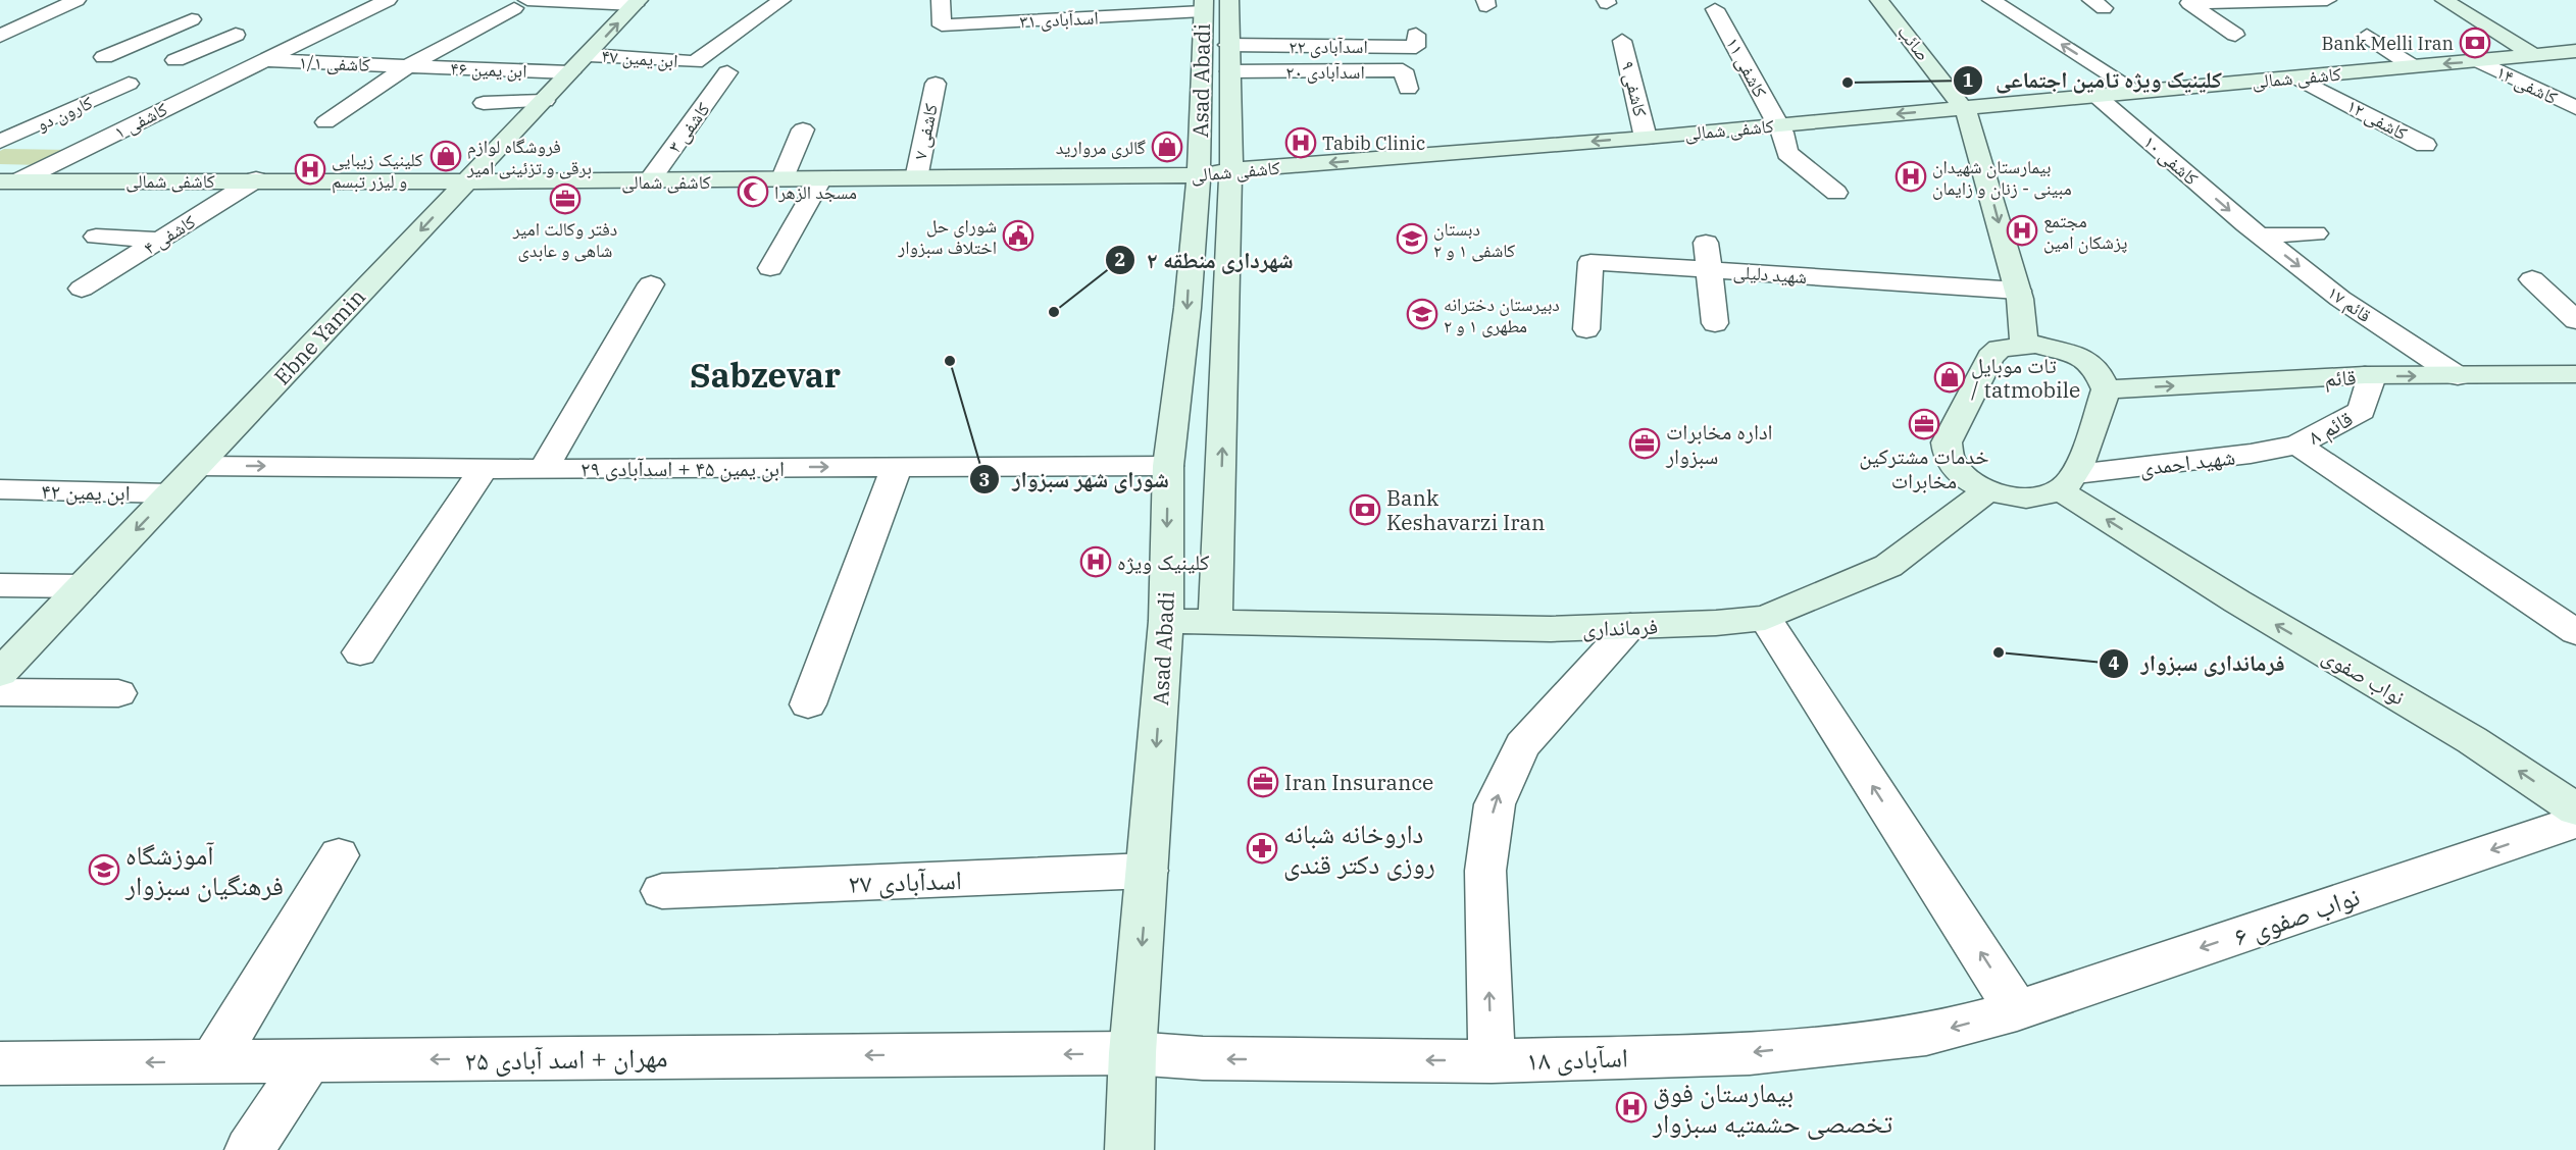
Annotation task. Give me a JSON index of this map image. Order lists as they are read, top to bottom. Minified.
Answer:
{"streets":{"main road":["صائب","کاشفی شمالی","Asad Abadi","Ebne Yamin","قائم","فرمانداری","نواب صفوی"],"street":["اسدآبادی ۳۱","اسدآبادی ۲۲","ابن یمین ۴۷","کاشفی ۱/۱","کاشفی ۱۱","ابن یمین ۴۶","اسدآبادی ۲۰","کاشفی ۱۴","کاشفی ۹","کارون دو","کاشفی ۱۲","کاشفی ۱","کاشفی ۳","کاشفی ۷","کاشفی ۱۰","کاشفی ۴","شهید دلیلی","قائم ۱۷","قائم ۸","شهید احمدی","ابن یمین ۴۵ + اسدآبادی ۲۹","ابن یمین ۴۲","اسدآبادی ۲۷","نواب صفوی ۶","مهران + اسد آبادی ۲۵","اسآبادی ۱۸"]},"crossings":[["اسدآبادی ۳۱","Asad Abadi"],["صائب","کاشفی شمالی"],["اسدآبادی ۲۲","Asad Abadi"],["ابن یمین ۴۷","Ebne Yamin"],["کاشفی ۱/۱","ابن یمین ۴۶"],["کاشفی ۱/۱","کاشفی ۱"],["کاشفی ۱۱","کاشفی شمالی"],["ابن یمین ۴۶","Ebne Yamin"],["اسدآبادی ۲۰","Asad Abadi"],["کاشفی شمالی","Asad Abadi"],["کاشفی شمالی","کاشفی ۱۴"],["کاشفی شمالی","کاشفی ۹"],["کاشفی شمالی","کاشفی ۱۲"],["کاشفی شمالی","کاشفی ۱"],["کاشفی شمالی","کاشفی ۳"],["کاشفی شمالی","کاشفی ۷"],["کاشفی شمالی","کاشفی ۱۰"],["کاشفی شمالی","کاشفی ۴"],["کاشفی شمالی","Ebne Yamin"],["Asad Abadi","ابن یمین ۴۵ + اسدآبادی ۲۹"],["Asad Abadi","فرمانداری"],["Asad Abadi","اسدآبادی ۲۷"],["Asad Abadi","مهران + اسد آبادی ۲۵"],["Asad Abadi","اسآبادی ۱۸"],["کاشفی ۱۰","قائم ۱۷"],["قائم ۱۷","قائم"],["Ebne Yamin","ابن یمین ۴۵ + اسدآبادی ۲۹"],["Ebne Yamin","ابن یمین ۴۲"],["قائم","قائم ۸"],["قائم","شهید احمدی"],["قائم","فرمانداری"],["قائم","نواب صفوی"],["قائم ۸","شهید احمدی"],["شهید احمدی","فرمانداری"],["شهید احمدی","نواب صفوی"],["فرمانداری","نواب صفوی"],["نواب صفوی ۶","اسآبادی ۱۸"],["مهران + اسد آبادی ۲۵","اسآبادی ۱۸"]],"one_way":["قائم","ابن یمین ۴۵ + اسدآبادی ۲۹","نواب صفوی","نواب صفوی ۶","مهران + اسد آبادی ۲۵","اسآبادی ۱۸"],"districts":["Sabzevar"],"places":{"bank":["Bank Melli Iran","Bank Keshavarzi Iran"],"other":["کلینیک ویژه تامین اجتماعی","شهرداری منطقه ۲","شورای شهر سبزوار","فرمانداری سبزوار"],"hospital":["Tabib Clinic","کلینیک زیبایی و لیزر تبسم","بیمارستان شهیدان مبینی - زنان و زایمان","مجتمع پزشکان امین","کلینیک ویژه","بیمارستان فوق تخصصی حشمتیه سبزوار"],"shop":["گالری مروارید","فروشگاه لوازم برقی و تزئینی امیر","تات موبایل / tatmobile"],"mosque":["مسجد الزهرا"],"office":["دفتر وکالت امیر شاهی و عابدی","خدمات مشترکین مخابرات","اداره مخابرات سبزوار","Iran Insurance"],"public building":["شورای حل اختلاف سبزوار"],"school or university":["دبستان کاشفی ۱ و ۲","دبیرستان دخترانه مطهری ۱ و ۲","آموزشگاه فرهنگیان سبزوار"],"pharmacy":["داروخانه شبانه روزی دکتر قندی"]}}
